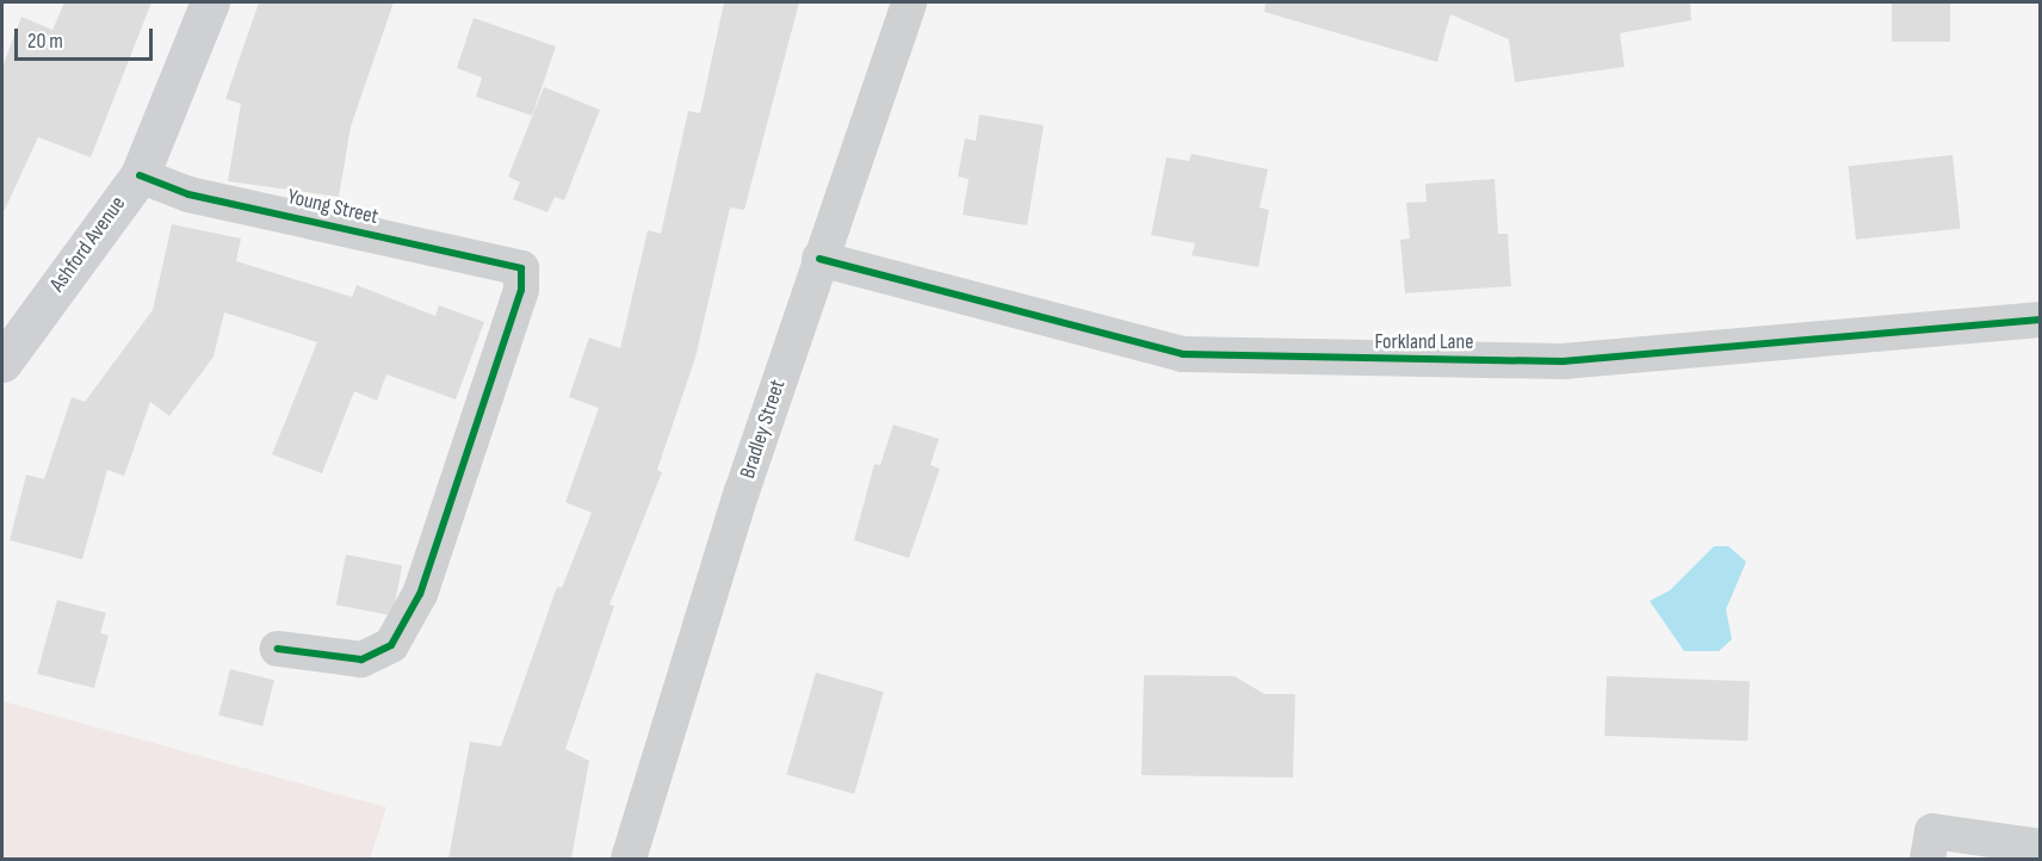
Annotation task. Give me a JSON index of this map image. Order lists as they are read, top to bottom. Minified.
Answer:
{"streets":{"main road":["Ashford Avenue"],"street":["Young Street","Forkland Lane","Bradley Street"]},"crossings":[["Young Street","Ashford Avenue"],["Forkland Lane","Bradley Street"]],"scale_bar":"20 m"}
